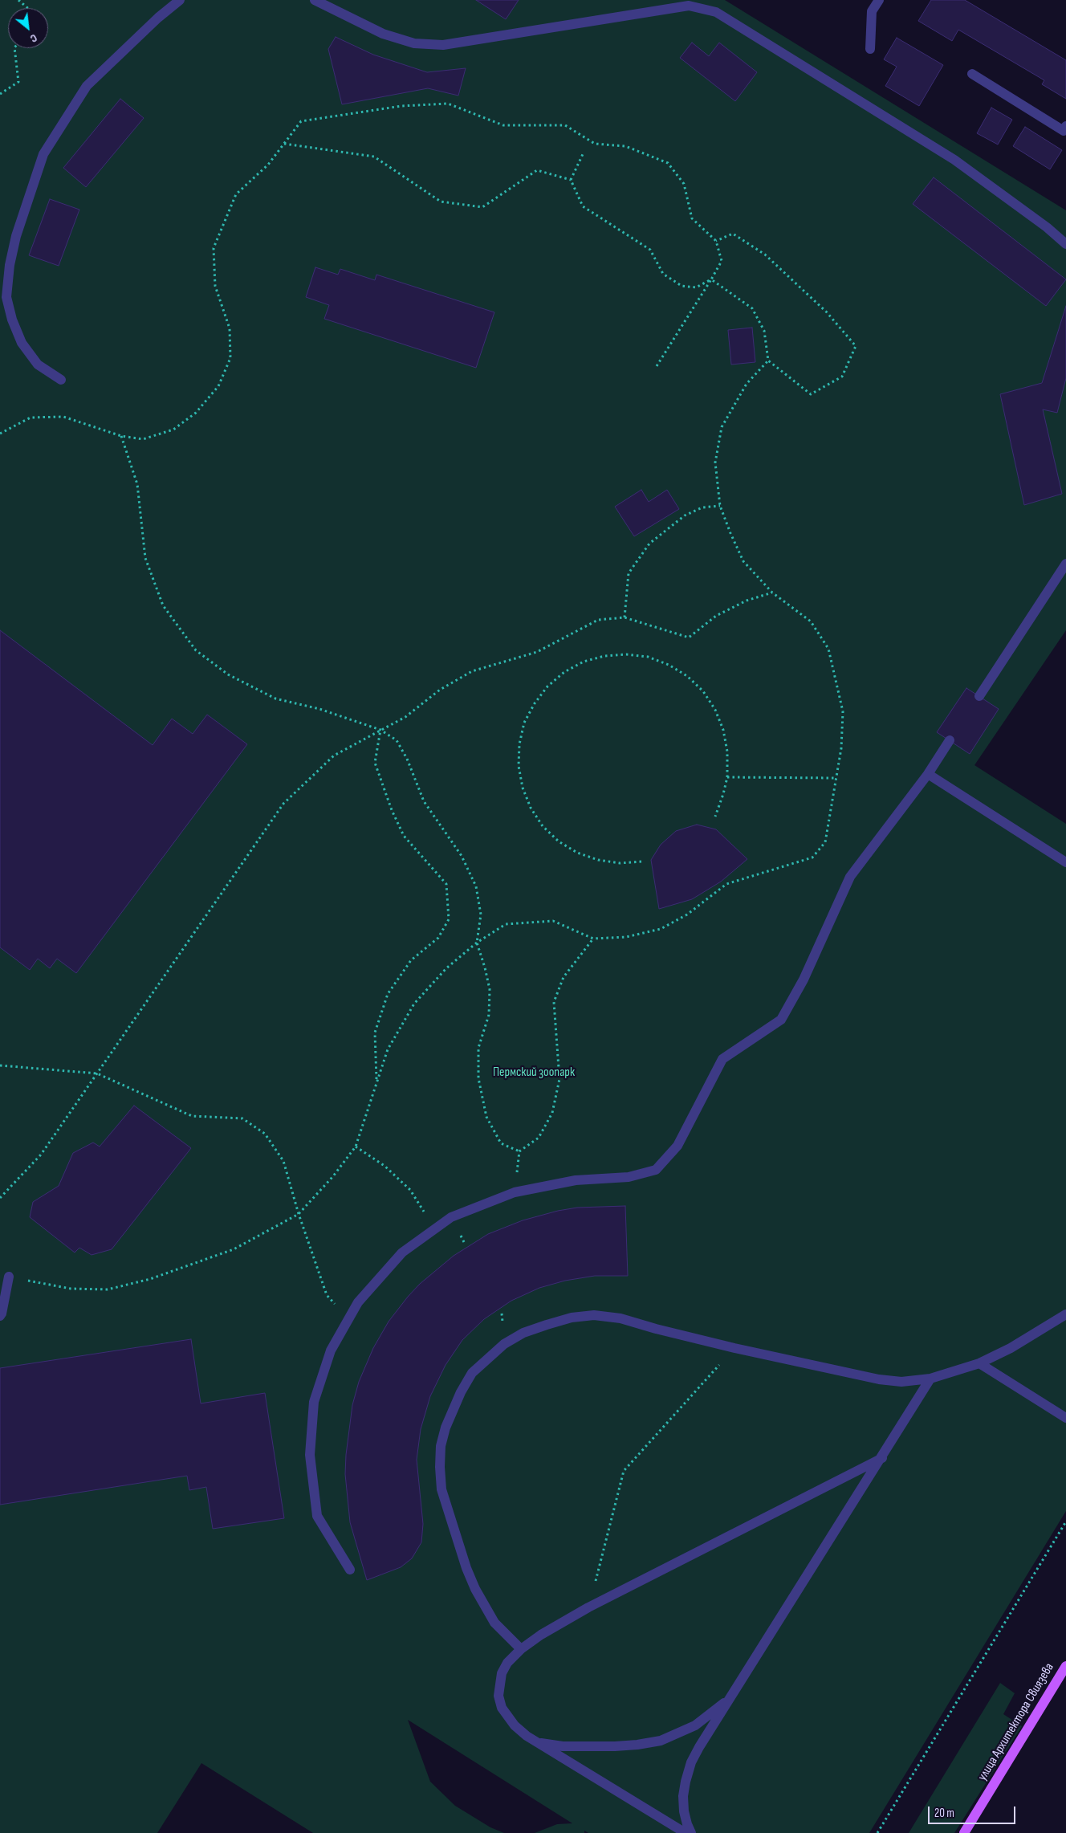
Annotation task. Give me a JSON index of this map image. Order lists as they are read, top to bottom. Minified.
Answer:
{"streets":{"main road":["улица Архитектора Свиязева"]},"parks":["Пермский зоопарк"],"scale_bar":"20 m","north":"bottom right"}
